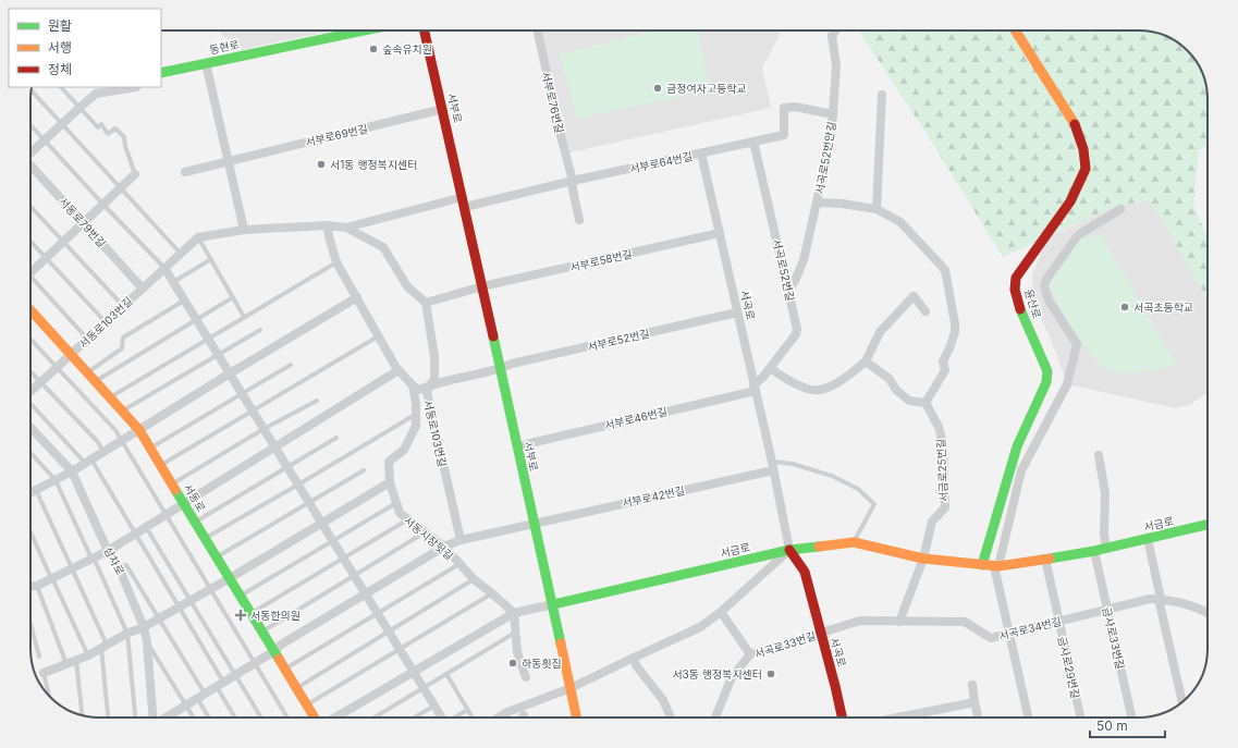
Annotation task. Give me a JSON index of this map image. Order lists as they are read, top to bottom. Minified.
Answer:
{"streets":{"street":["동현로","서부로76번길","서부로","서부로69번길","서곡로52번안길","서부로64번길","서동로79번길","서부로58번길","서곡로52번길","윤산로","서곡로","서동로103번길","서부로52번길","서부로46번길","서금로25번길","서부로42번길","서동로","서금로","서동시장뒷길","삼차로","서곡로34번길","금사로33번길","서곡로33번길","금사로29번길"]},"crossings":[["동현로","서부로69번길"],["서부로76번길","서부로64번길"],["서부로","서부로69번길"],["서부로","서부로64번길"],["서부로","서부로58번길"],["서부로","서부로52번길"],["서부로","서부로46번길"],["서부로","서부로42번길"],["서부로","서금로"],["서곡로52번안길","서부로64번길"],["서곡로52번안길","서곡로52번길"],["서부로64번길","서곡로52번길"],["서부로64번길","서곡로"],["서동로79번길","서동로103번길"],["서부로58번길","서곡로"],["서곡로52번길","서곡로"],["서곡로52번길","서부로46번길"],["윤산로","서금로"],["서곡로","서부로52번길"],["서곡로","서부로46번길"],["서곡로","서부로42번길"],["서곡로","서금로"],["서곡로","서곡로34번길"],["서곡로","서곡로33번길"],["서동로103번길","서동로"],["서금로25번길","서금로"],["서금로","금사로33번길"],["서금로","금사로29번길"],["서곡로34번길","금사로33번길"],["서곡로34번길","서곡로33번길"],["서곡로34번길","금사로29번길"]],"places":{"other":["숲속유치원","금정여자고등학교","서1동 행정복지센터","서곡초등학교","하동횟집","서3동 행정복지센터"],"health":["서동한의원"]},"legend":["원활","서행","정체"],"scale_bar":"50 m"}
